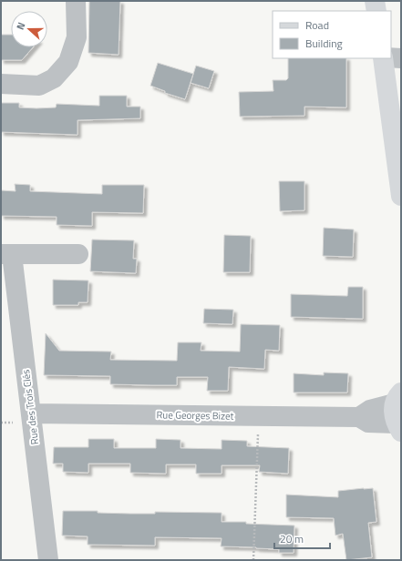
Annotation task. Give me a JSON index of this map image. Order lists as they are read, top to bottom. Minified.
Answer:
{"streets":{"street":["Rue des Trois Clés","Rue Georges Bizet"]},"crossings":[["Rue des Trois Clés","Rue Georges Bizet"]],"legend":["Road","Building"],"scale_bar":"20 m","north":"left"}
